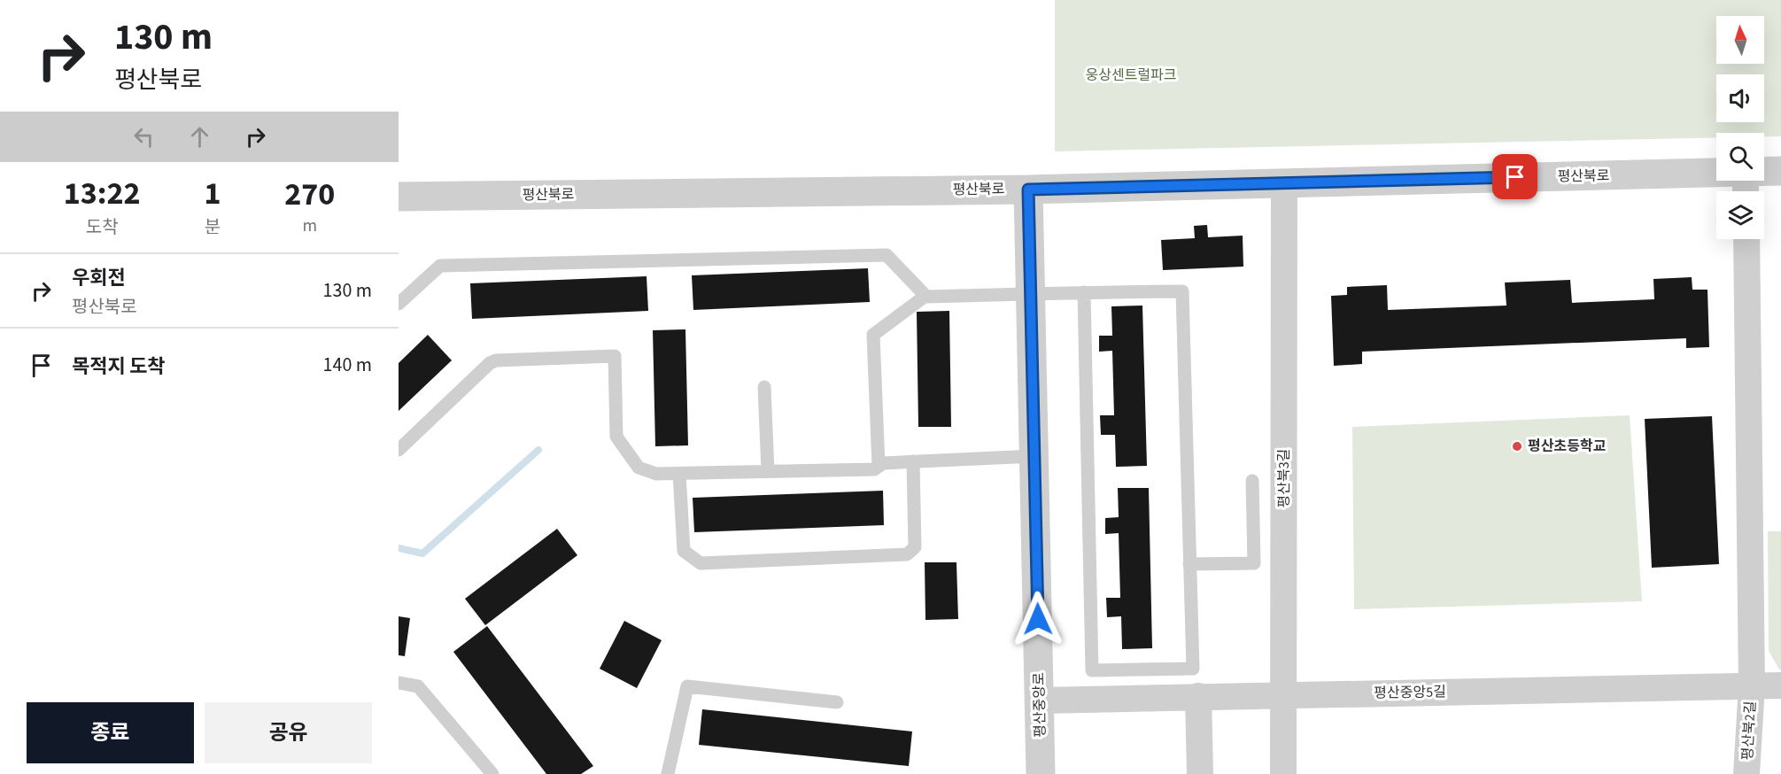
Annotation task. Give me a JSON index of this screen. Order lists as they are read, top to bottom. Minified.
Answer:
{"streets":{"street":["평산북로","평산북3길","평산중앙5길","평산중앙로","평산북2길"]},"crossings":[["평산북로","평산북3길"],["평산북로","평산중앙로"],["평산북3길","평산중앙5길"],["평산중앙5길","평산중앙로"],["평산중앙5길","평산북2길"]],"parks":["웅상센트럴파크"],"places":["평산초등학교"],"north":"top","page":{"turn":["130 m","평산북로"],"eta":["13:22","도착","1","분","270","m"],"list":[{"name":"우회전","note":"평산북로","value":"130 m"},{"name":"목적지 도착","value":"140 m"}],"buttons":["종료","공유"]}}
